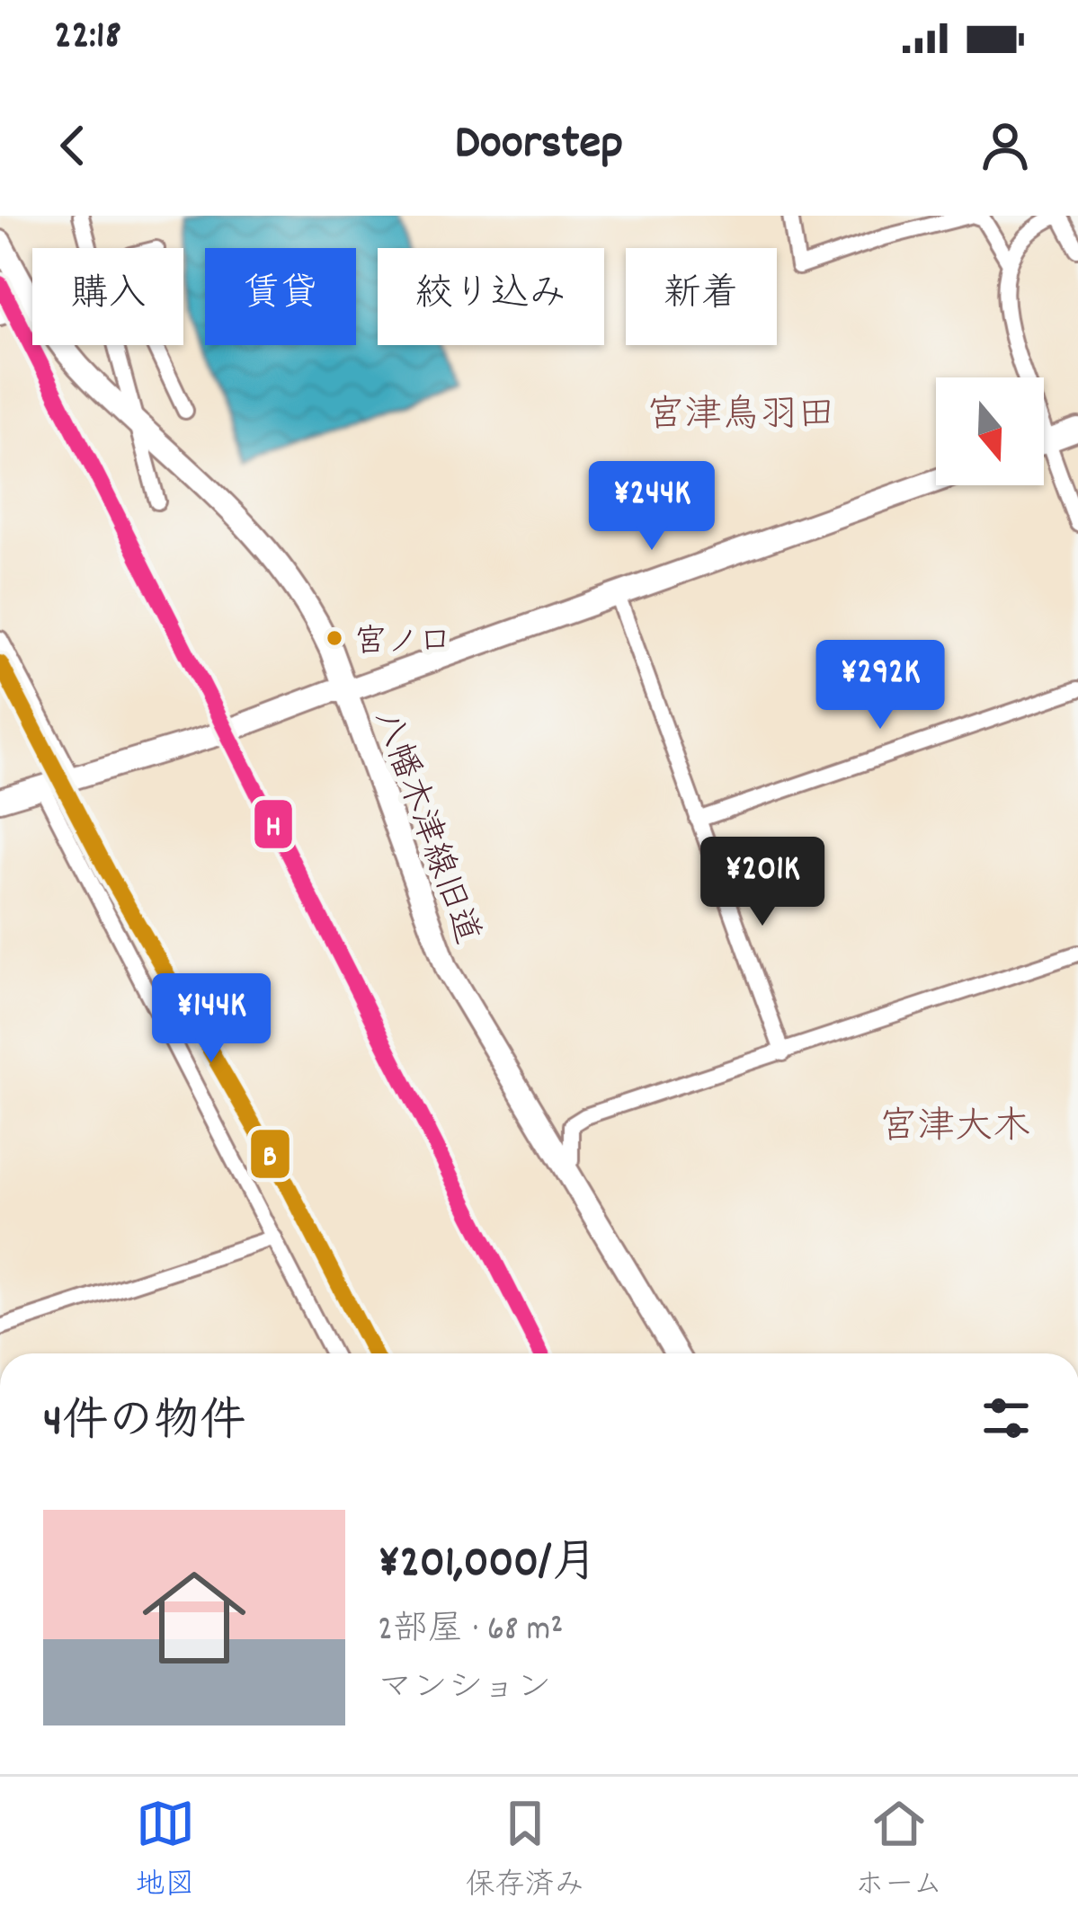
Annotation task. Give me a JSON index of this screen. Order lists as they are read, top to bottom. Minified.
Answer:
{"streets":{"street":["八幡木津線旧道"]},"districts":["宮津鳥羽田","宮津大木"],"places":["宮ノ口"],"lines":["transit line H","transit line B"],"north":"bottom","page":{"status":"22:18","header":"Doorstep","chip":["購入","賃貸","絞り込み","新着"],"price":["¥244K","¥292K","¥201K","¥144K"],"heading":"4件の物件","list":[{"name":"¥201,000/月","note":"2部屋 · 68 m² · マンション"}],"tabs":["地図","保存済み","ホーム"]}}
